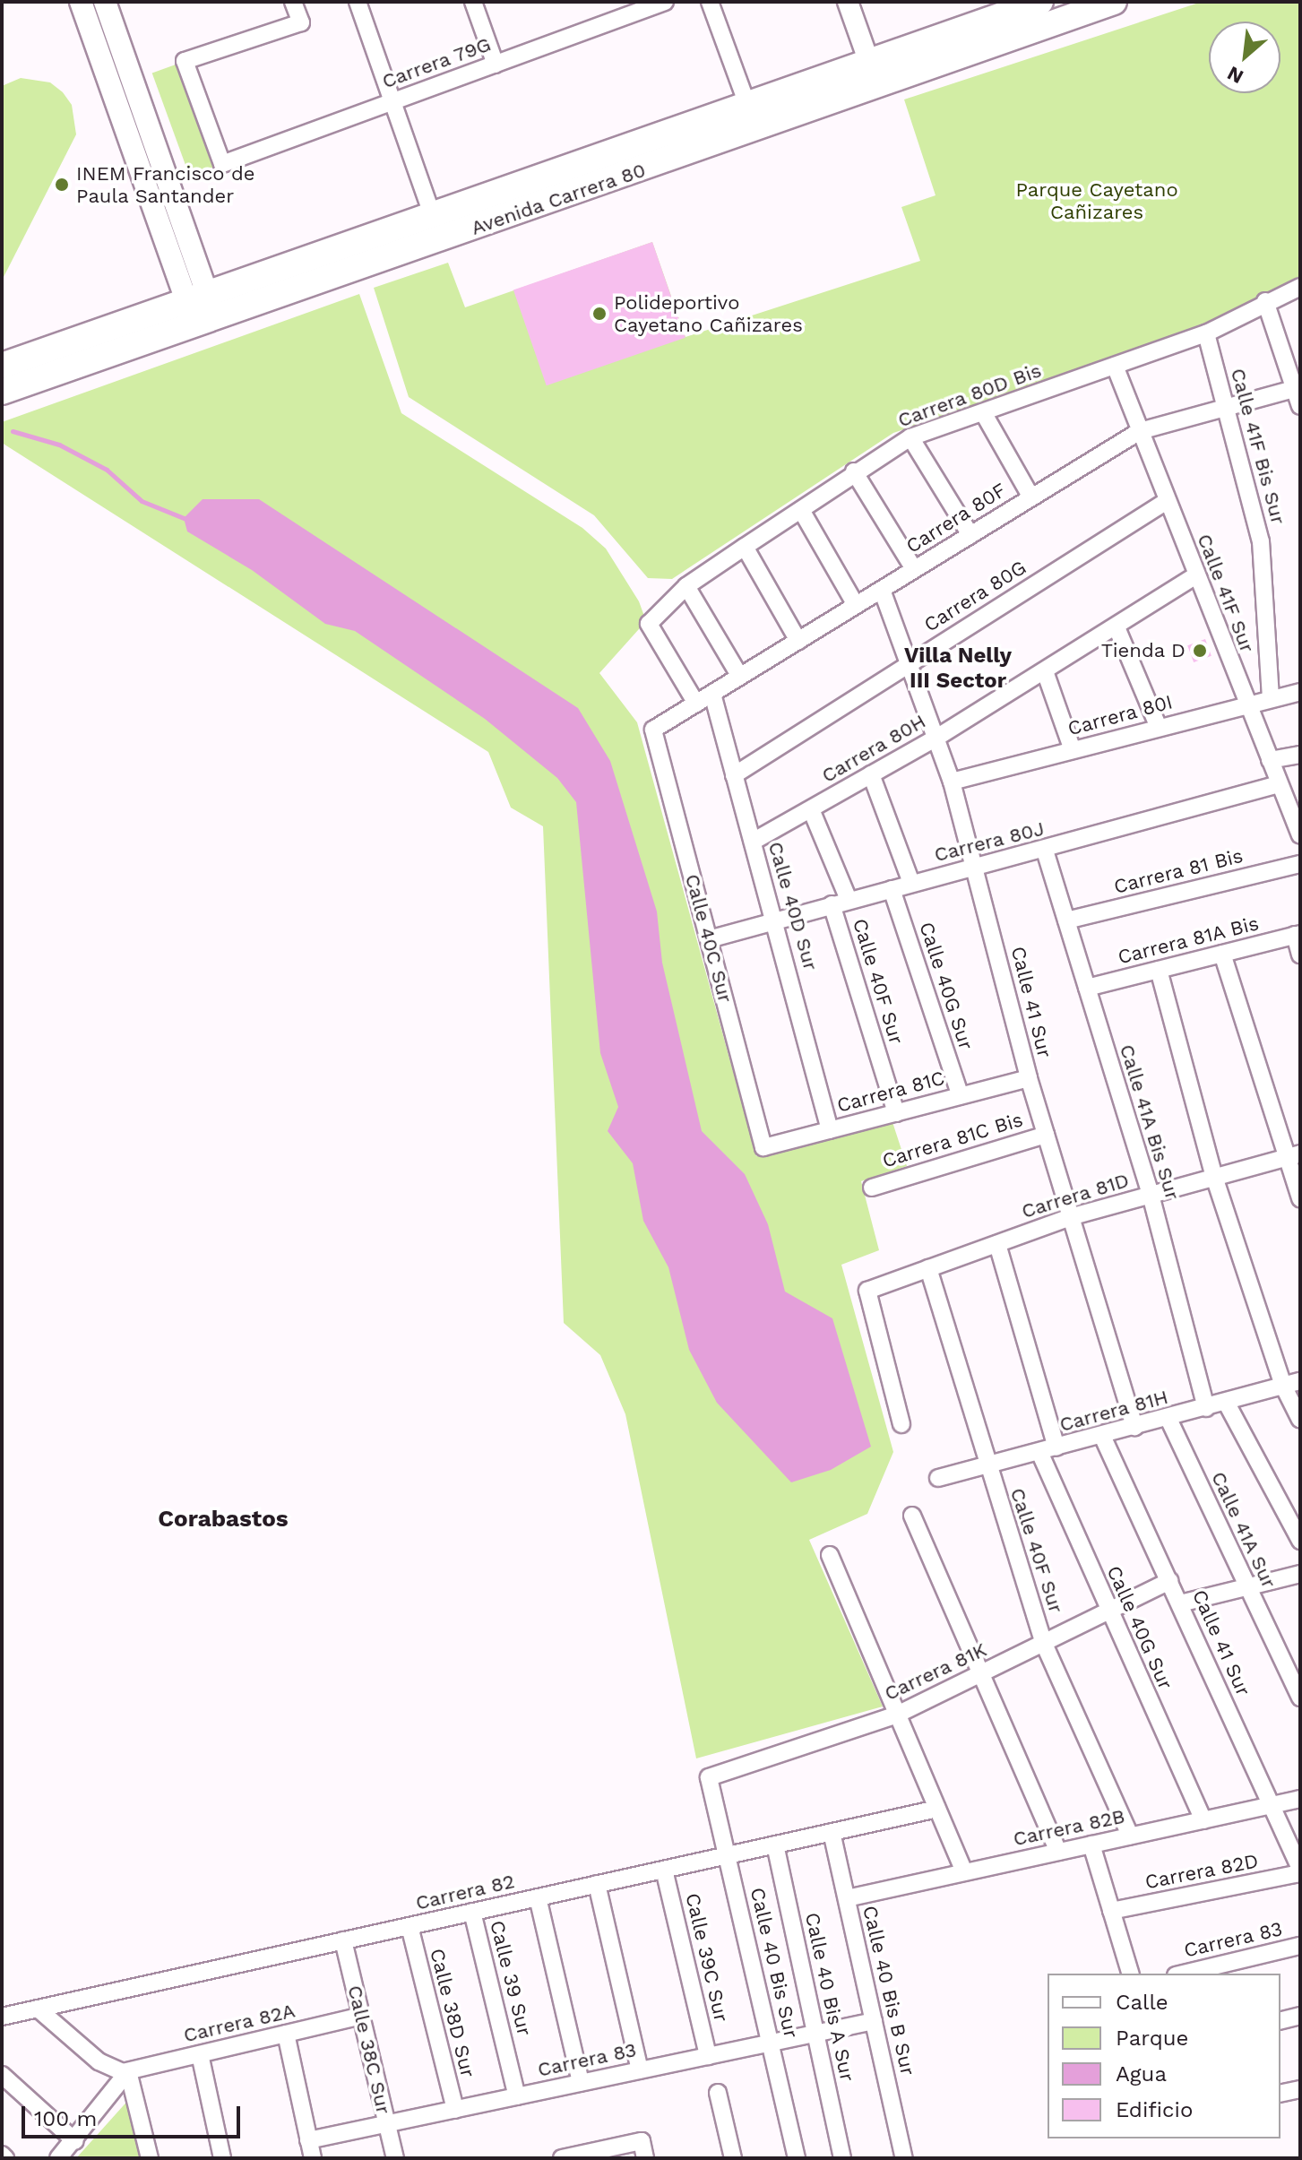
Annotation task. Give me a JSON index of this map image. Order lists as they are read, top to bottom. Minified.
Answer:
{"streets":{"main road":["Avenida Carrera 80"],"street":["Carrera 79G","Carrera 80D Bis","Calle 41F Bis Sur","Carrera 80F","Calle 41F Sur","Carrera 80G","Carrera 80I","Carrera 80H","Carrera 80J","Carrera 81 Bis","Calle 40D Sur","Calle 40C Sur","Carrera 81A Bis","Calle 40F Sur","Calle 40G Sur","Calle 41 Sur","Carrera 81C","Calle 41A Bis Sur","Carrera 81C Bis","Carrera 81D","Carrera 81H","Calle 41A Sur","Carrera 81K","Carrera 82B","Carrera 82D","Carrera 82","Carrera 83","Calle 39C Sur","Calle 40 Bis Sur","Calle 39 Sur","Calle 40 Bis B Sur","Calle 40 Bis A Sur","Calle 38D Sur","Carrera 82A","Calle 38C Sur"]},"crossings":[["Carrera 80D Bis","Calle 41F Bis Sur"],["Carrera 80D Bis","Carrera 80F"],["Carrera 80D Bis","Calle 41F Sur"],["Calle 41F Bis Sur","Carrera 80F"],["Calle 41F Bis Sur","Carrera 80I"],["Carrera 80F","Calle 41F Sur"],["Carrera 80F","Calle 40D Sur"],["Carrera 80F","Calle 40C Sur"],["Carrera 80F","Calle 41 Sur"],["Calle 41F Sur","Carrera 80G"],["Calle 41F Sur","Carrera 80I"],["Calle 41F Sur","Carrera 80H"],["Calle 41F Sur","Carrera 80J"],["Carrera 80G","Calle 40D Sur"],["Carrera 80G","Calle 41 Sur"],["Carrera 80I","Calle 41 Sur"],["Carrera 80H","Calle 40D Sur"],["Carrera 80H","Calle 40F Sur"],["Carrera 80H","Calle 41 Sur"],["Carrera 80J","Calle 40D Sur"],["Carrera 80J","Calle 40C Sur"],["Carrera 80J","Calle 40F Sur"],["Carrera 80J","Calle 40G Sur"],["Carrera 80J","Calle 41 Sur"],["Carrera 80J","Calle 41A Bis Sur"],["Carrera 81 Bis","Calle 41A Bis Sur"],["Calle 40D Sur","Carrera 81C"],["Calle 40C Sur","Carrera 81C"],["Carrera 81A Bis","Calle 41A Bis Sur"],["Calle 40F Sur","Carrera 81C"],["Calle 40F Sur","Carrera 81D"],["Calle 40F Sur","Carrera 81H"],["Calle 40F Sur","Carrera 81K"],["Calle 40F Sur","Carrera 82B"],["Calle 40G Sur","Carrera 81C"],["Calle 40G Sur","Carrera 81H"],["Calle 40G Sur","Carrera 81K"],["Calle 40G Sur","Carrera 82B"],["Calle 41 Sur","Carrera 81C"],["Calle 41 Sur","Carrera 81C Bis"],["Calle 41 Sur","Carrera 81D"],["Calle 41 Sur","Carrera 81H"],["Calle 41 Sur","Carrera 81K"],["Calle 41 Sur","Carrera 82B"],["Calle 41 Sur","Carrera 82D"],["Calle 41A Bis Sur","Carrera 81D"],["Calle 41A Bis Sur","Carrera 81H"],["Carrera 81H","Calle 41A Sur"],["Carrera 81K","Calle 40 Bis Sur"],["Carrera 82B","Calle 40 Bis B Sur"],["Carrera 82","Calle 39C Sur"],["Carrera 82","Calle 40 Bis Sur"],["Carrera 82","Calle 39 Sur"],["Carrera 82","Calle 40 Bis B Sur"],["Carrera 82","Calle 40 Bis A Sur"],["Carrera 82","Calle 38D Sur"],["Carrera 82","Calle 38C Sur"],["Carrera 83","Calle 39C Sur"],["Carrera 83","Calle 40 Bis Sur"],["Carrera 83","Calle 39 Sur"],["Carrera 83","Calle 40 Bis B Sur"],["Carrera 83","Calle 40 Bis A Sur"],["Carrera 83","Calle 38D Sur"],["Carrera 83","Calle 38C Sur"],["Carrera 82A","Calle 38C Sur"]],"districts":["Villa Nelly III Sector","Corabastos"],"parks":["Parque Cayetano Cañizares"],"places":["INEM Francisco de Paula Santander","Polideportivo Cayetano Cañizares","Tienda D"],"legend":["Calle","Parque","Agua","Edificio"],"scale_bar":"100 m","north":"bottom left"}
